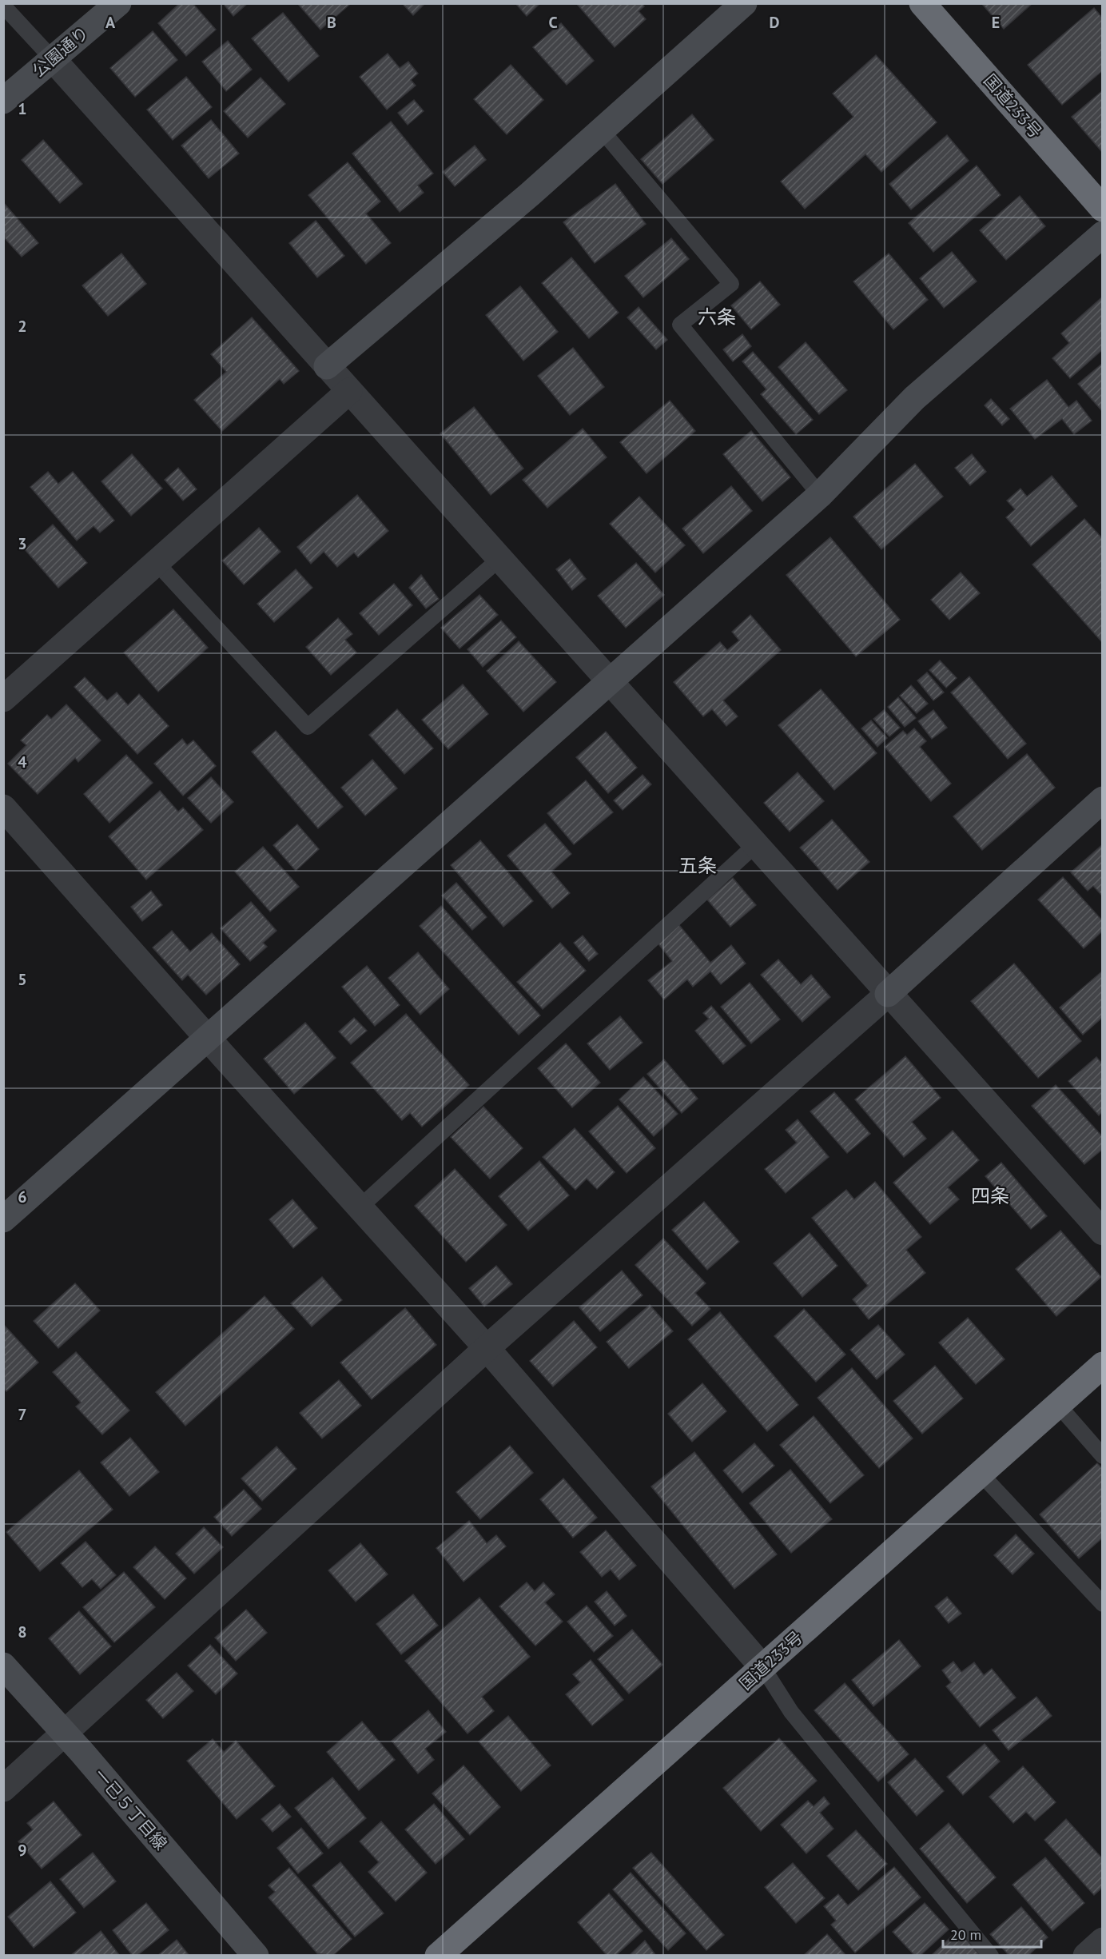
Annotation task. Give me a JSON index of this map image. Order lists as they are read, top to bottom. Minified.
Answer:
{"streets":{"highway":["国道233号"],"street":["公園通り","一已５丁目線"]},"districts":["六条","五条","四条"],"scale_bar":"20 m","grid":{"columns":["A","B","C","D","E"],"rows":["1","2","3","4","5","6","7","8","9"]}}
